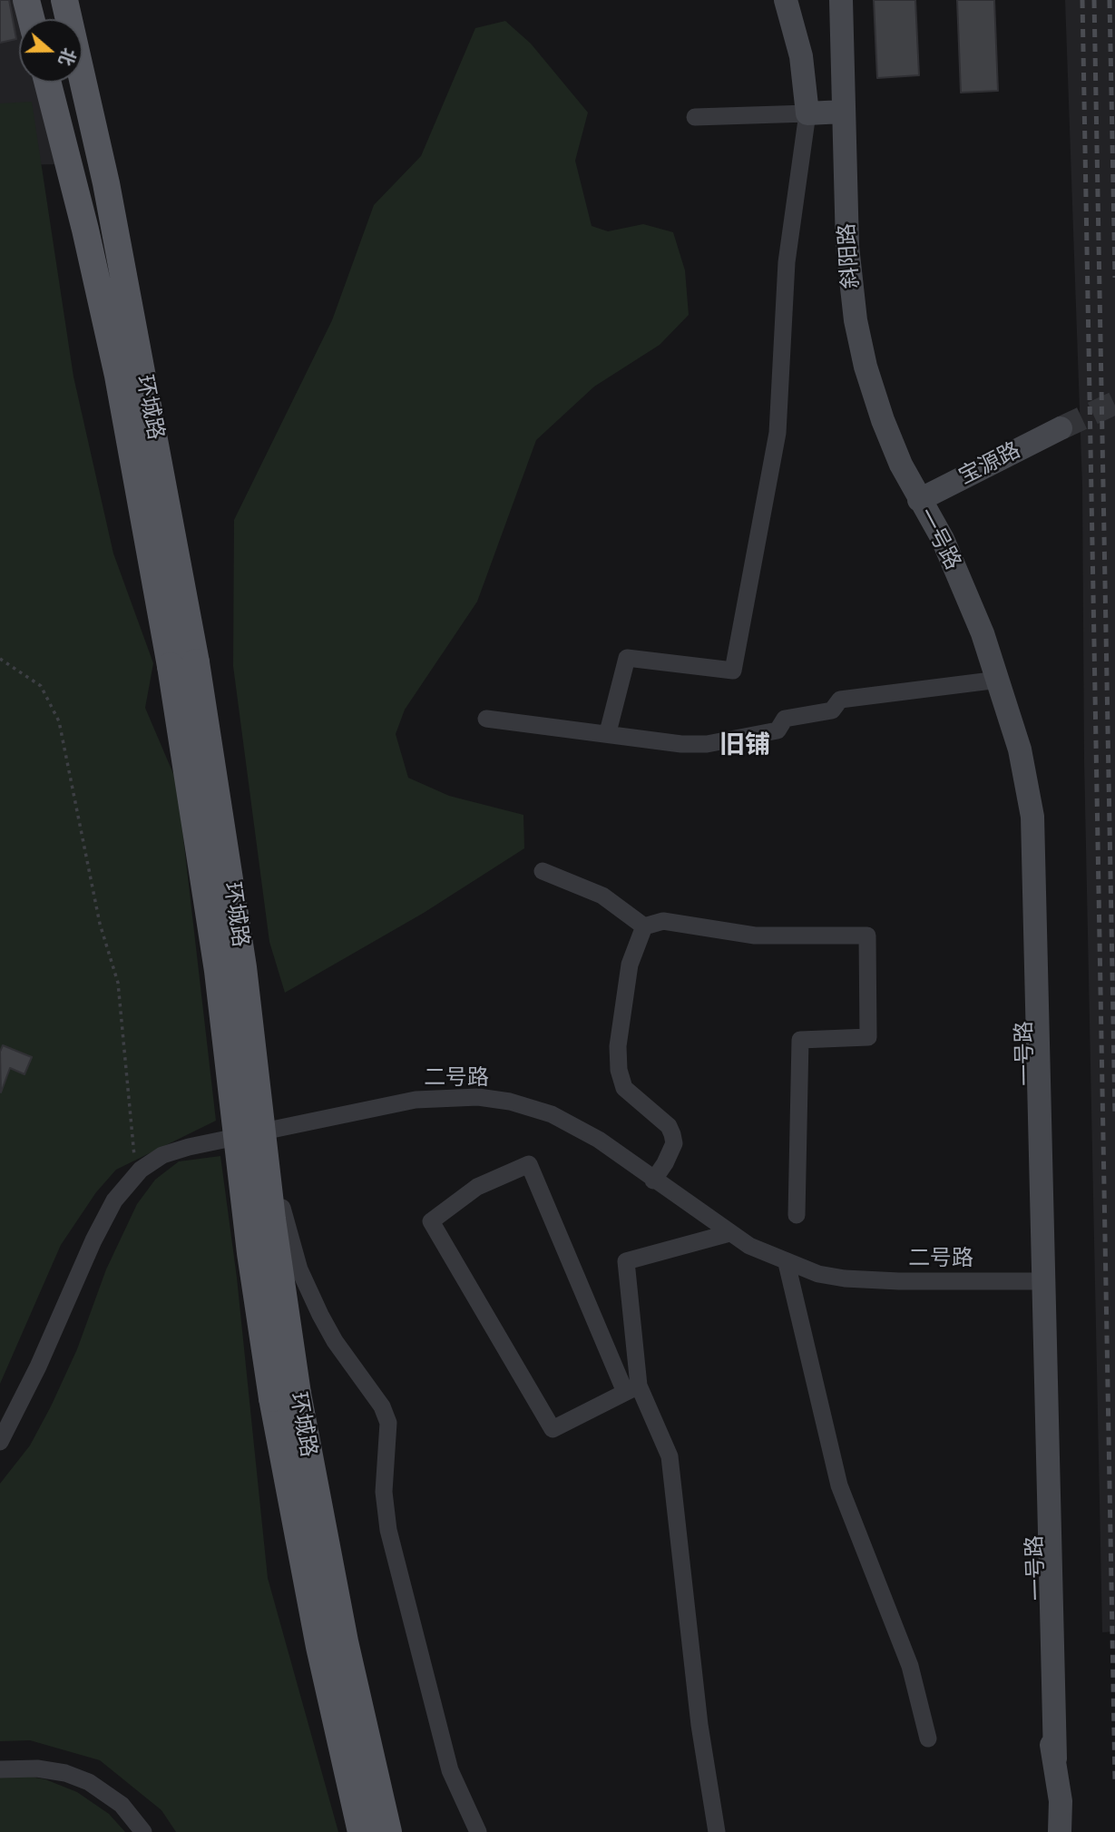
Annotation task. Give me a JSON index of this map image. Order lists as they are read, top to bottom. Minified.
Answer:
{"streets":{"main road":["环城路"],"street":["斜阳路","宝源路","一号路","二号路"]},"crossings":[["斜阳路","宝源路"],["斜阳路","一号路"],["宝源路","一号路"],["一号路","二号路"]],"districts":["旧铺"],"north":"right"}
